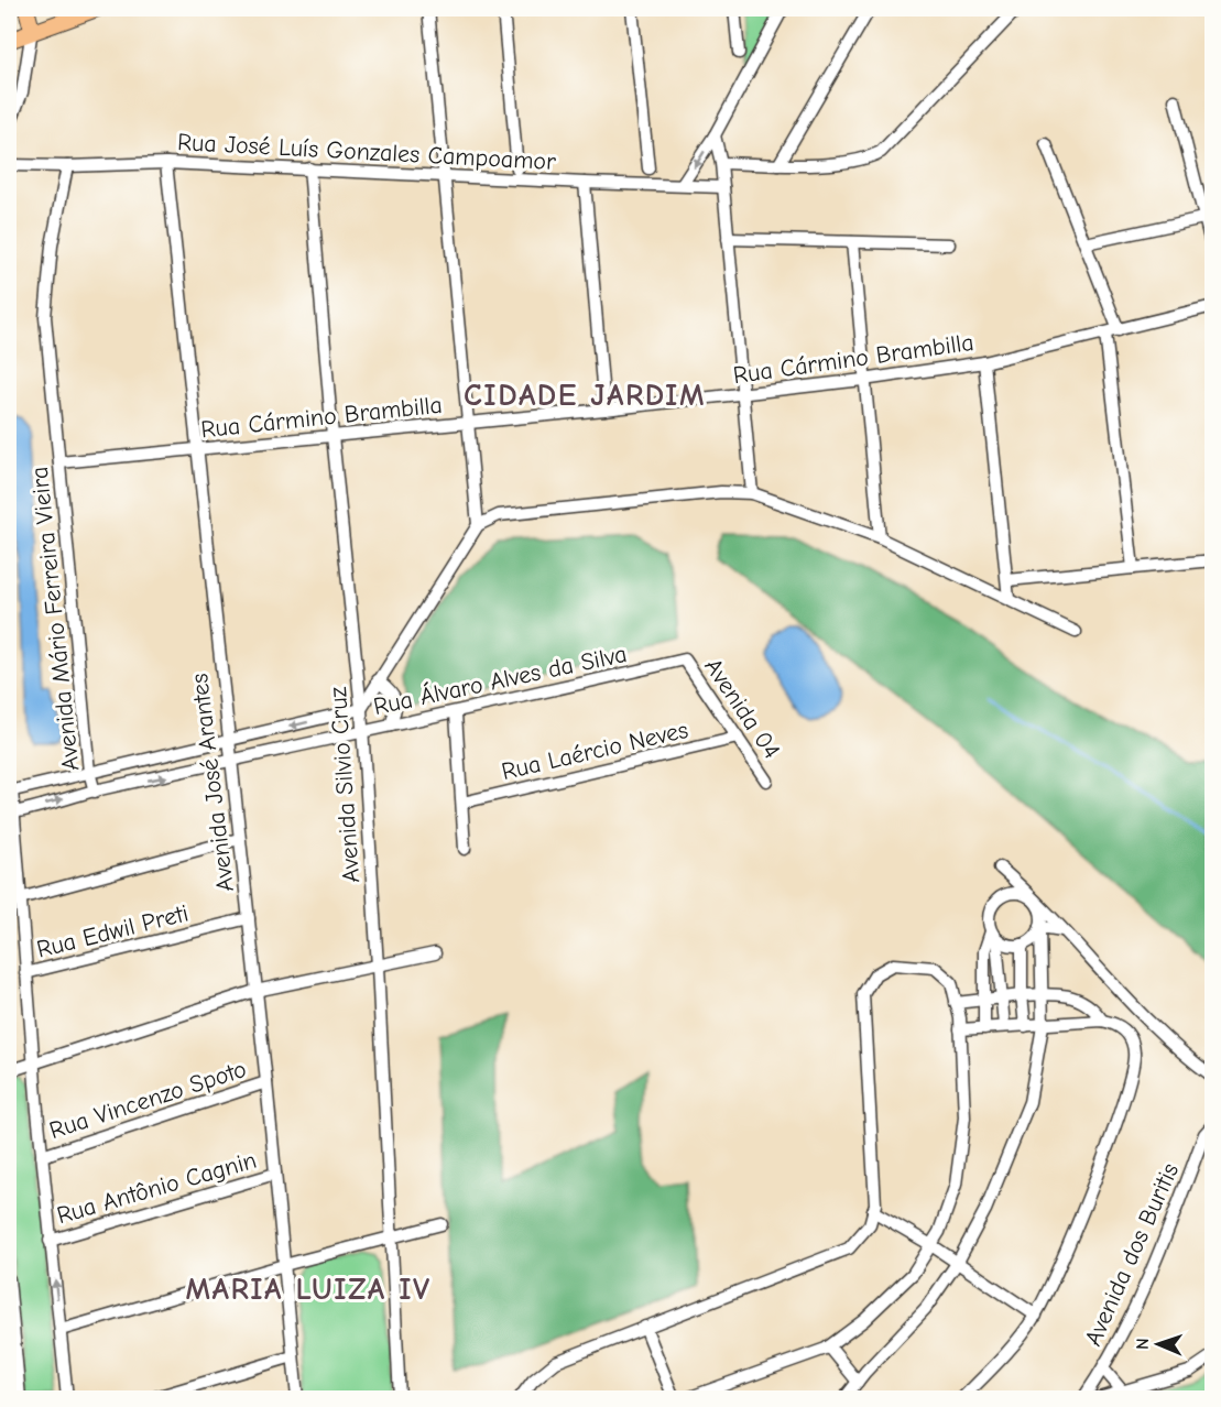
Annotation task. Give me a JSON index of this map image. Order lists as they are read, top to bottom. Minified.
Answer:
{"streets":{"street":["Rua José Luís Gonzales Campoamor","Rua Cármino Brambilla","Avenida Mário Ferreira Vieira","Rua Álvaro Alves da Silva","Avenida 04","Rua Laércio Neves","Avenida José Arantes","Avenida Silvio Cruz","Rua Edwil Preti","Rua Vincenzo Spoto","Rua Antônio Cagnin","Avenida dos Buritis"]},"crossings":[["Rua José Luís Gonzales Campoamor","Avenida Mário Ferreira Vieira"],["Rua José Luís Gonzales Campoamor","Avenida José Arantes"],["Rua José Luís Gonzales Campoamor","Avenida Silvio Cruz"],["Rua Cármino Brambilla","Avenida Mário Ferreira Vieira"],["Rua Cármino Brambilla","Avenida José Arantes"],["Rua Cármino Brambilla","Avenida Silvio Cruz"],["Avenida Mário Ferreira Vieira","Rua Álvaro Alves da Silva"],["Rua Álvaro Alves da Silva","Avenida 04"],["Rua Álvaro Alves da Silva","Avenida José Arantes"],["Rua Álvaro Alves da Silva","Avenida Silvio Cruz"],["Avenida 04","Rua Laércio Neves"],["Avenida José Arantes","Rua Edwil Preti"],["Avenida José Arantes","Rua Vincenzo Spoto"],["Avenida José Arantes","Rua Antônio Cagnin"]],"districts":["CIDADE JARDIM","MARIA LUIZA IV"],"north":"left"}
